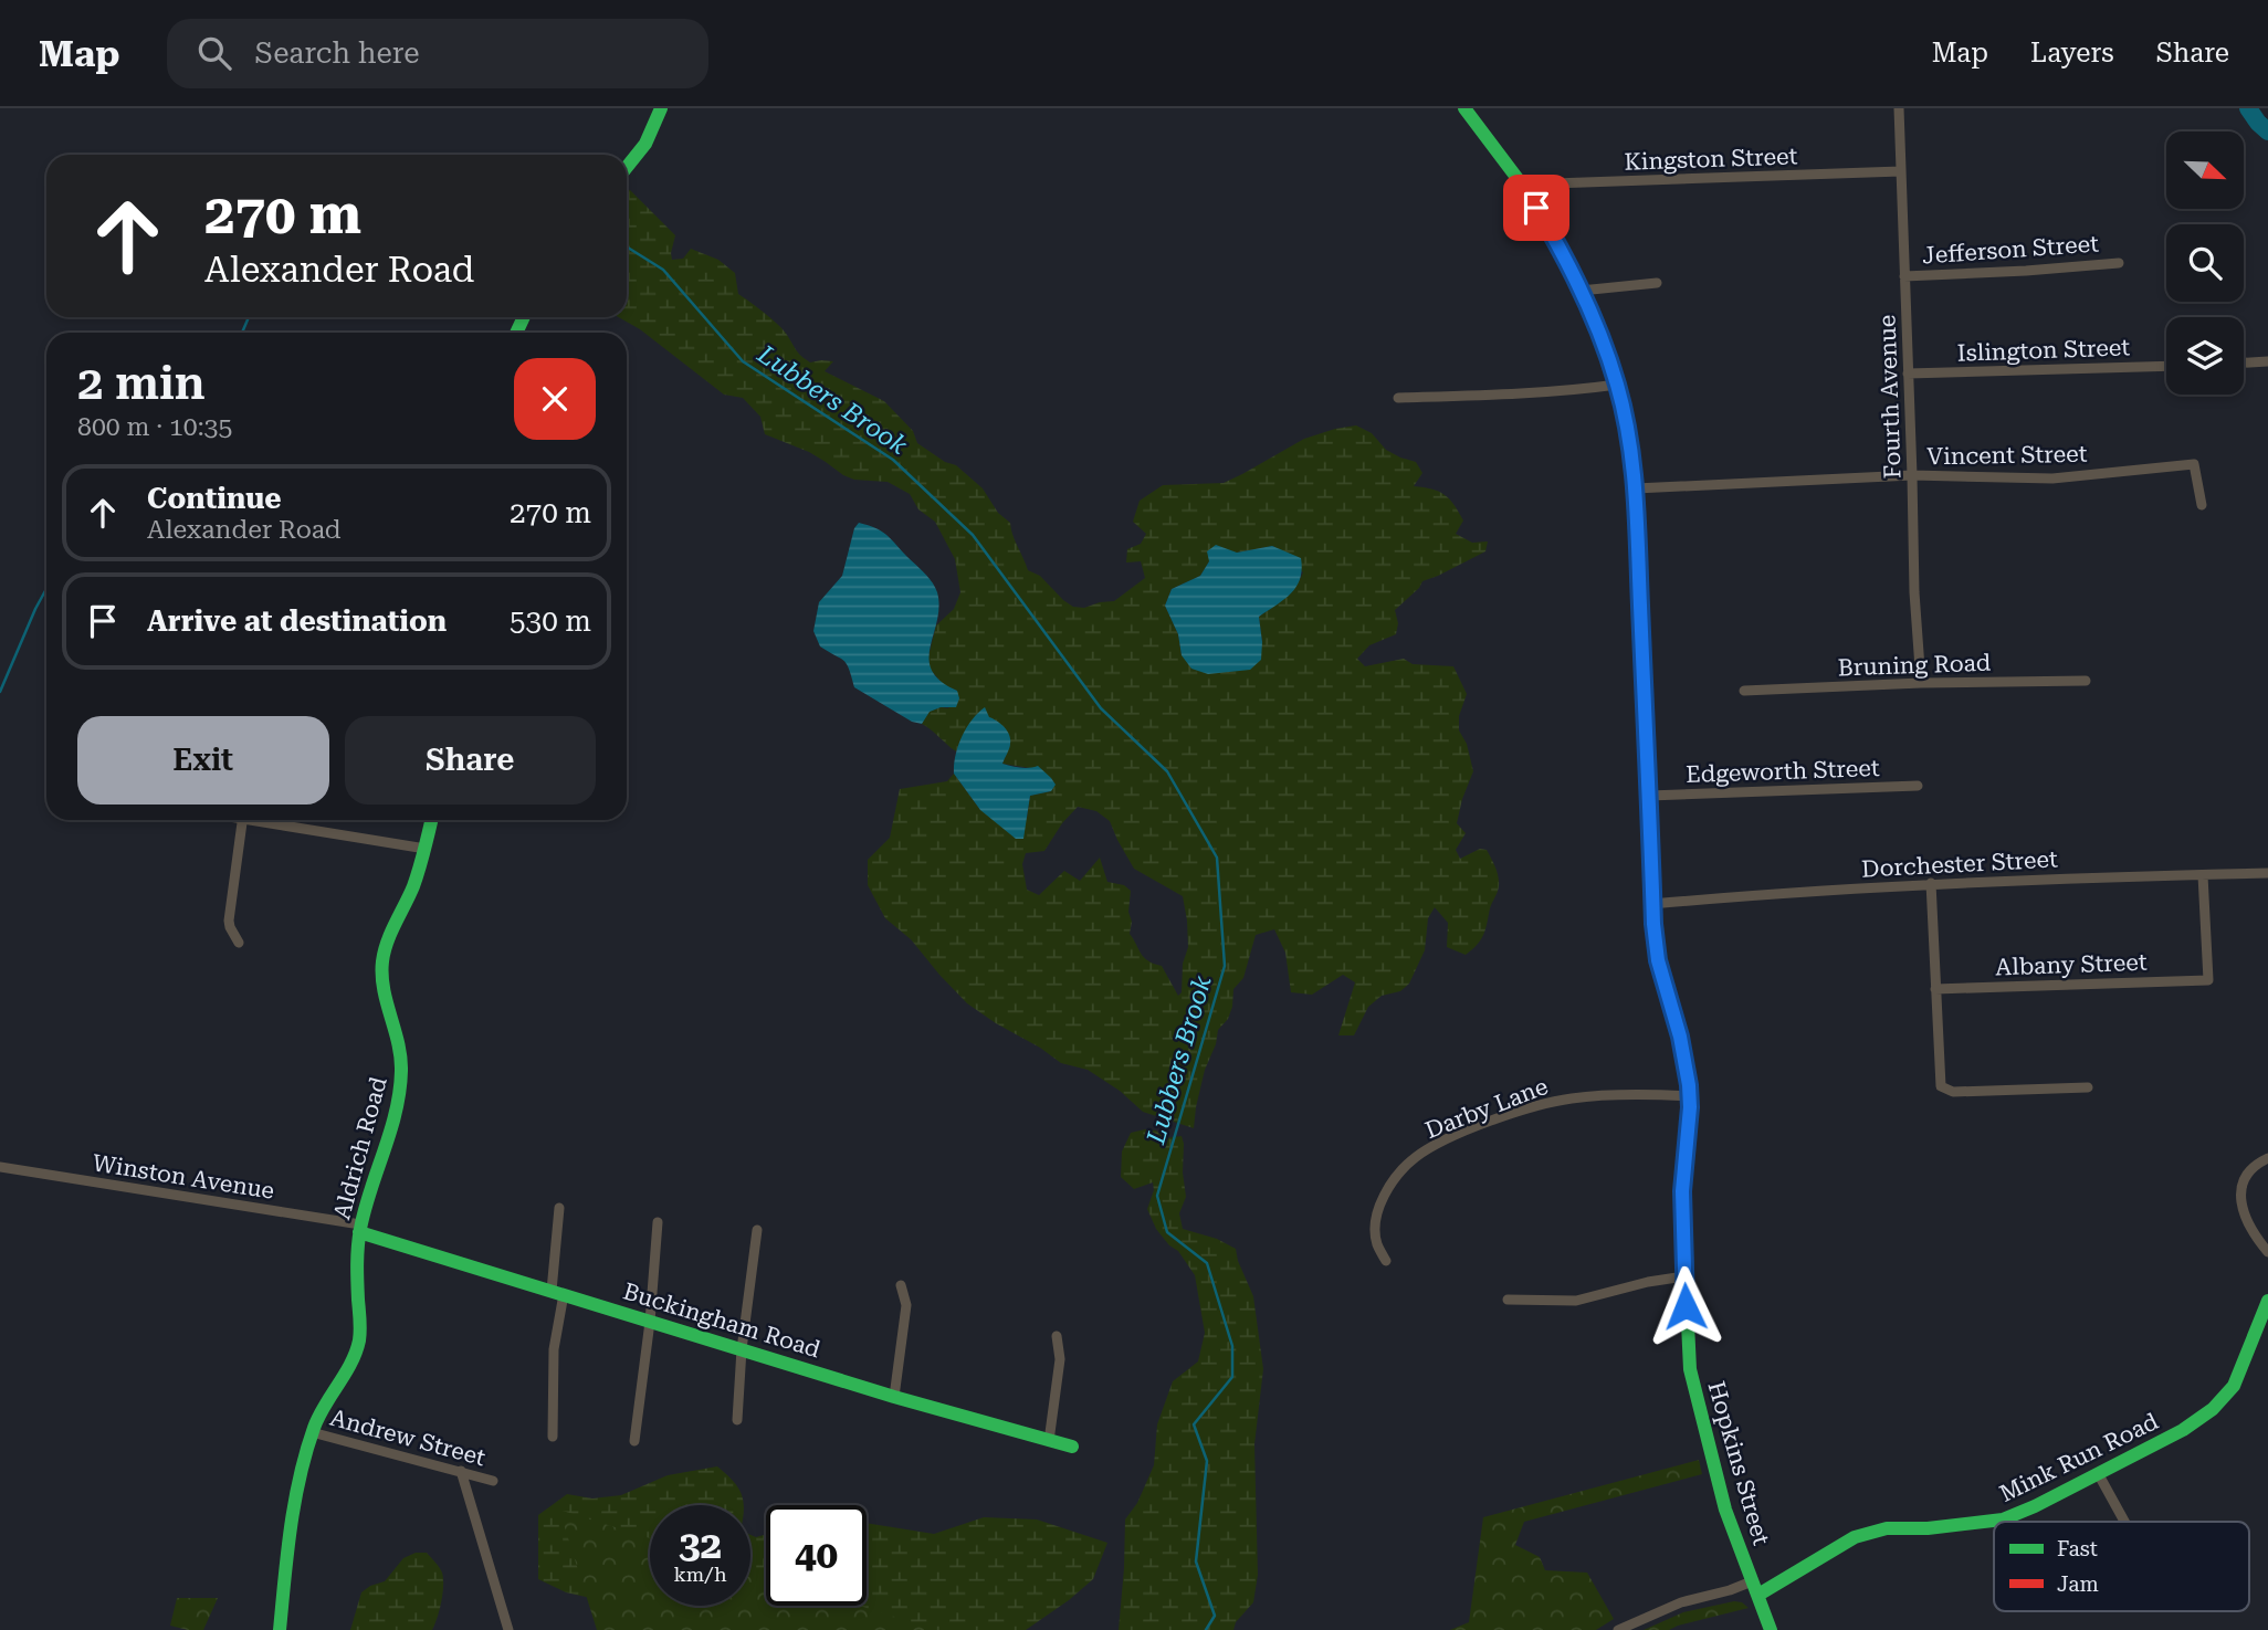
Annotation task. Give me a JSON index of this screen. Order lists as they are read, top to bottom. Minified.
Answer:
{"streets":{"street":["Kingston Street","Jefferson Street","Islington Street","Fourth Avenue","Vincent Street","Bruning Road","Edgeworth Street","Dorchester Street","Albany Street","Darby Lane","Aldrich Road","Winston Avenue","Buckingham Road","Andrew Street","Mink Run Road","Hopkins Street"]},"crossings":[["Kingston Street","Fourth Avenue"],["Kingston Street","Hopkins Street"],["Jefferson Street","Fourth Avenue"],["Islington Street","Fourth Avenue"],["Fourth Avenue","Vincent Street"],["Fourth Avenue","Bruning Road"],["Vincent Street","Hopkins Street"],["Edgeworth Street","Hopkins Street"],["Dorchester Street","Albany Street"],["Dorchester Street","Hopkins Street"],["Darby Lane","Hopkins Street"],["Aldrich Road","Winston Avenue"],["Aldrich Road","Buckingham Road"],["Aldrich Road","Andrew Street"],["Winston Avenue","Buckingham Road"],["Mink Run Road","Hopkins Street"]],"water":["Lubbers Brook"],"legend":["Fast","Jam"],"north":"bottom right","page":{"header":"Map","search":"Search here","nav":["Map","Layers","Share"],"turn":["270 m","Alexander Road"],"heading":["2 min","800 m · 10:35"],"list":[{"name":"Continue","note":"Alexander Road","value":"270 m"},{"name":"Arrive at destination","value":"530 m"}],"buttons":["Exit","Share"],"speed":"32 km/h","limit":"40"}}
